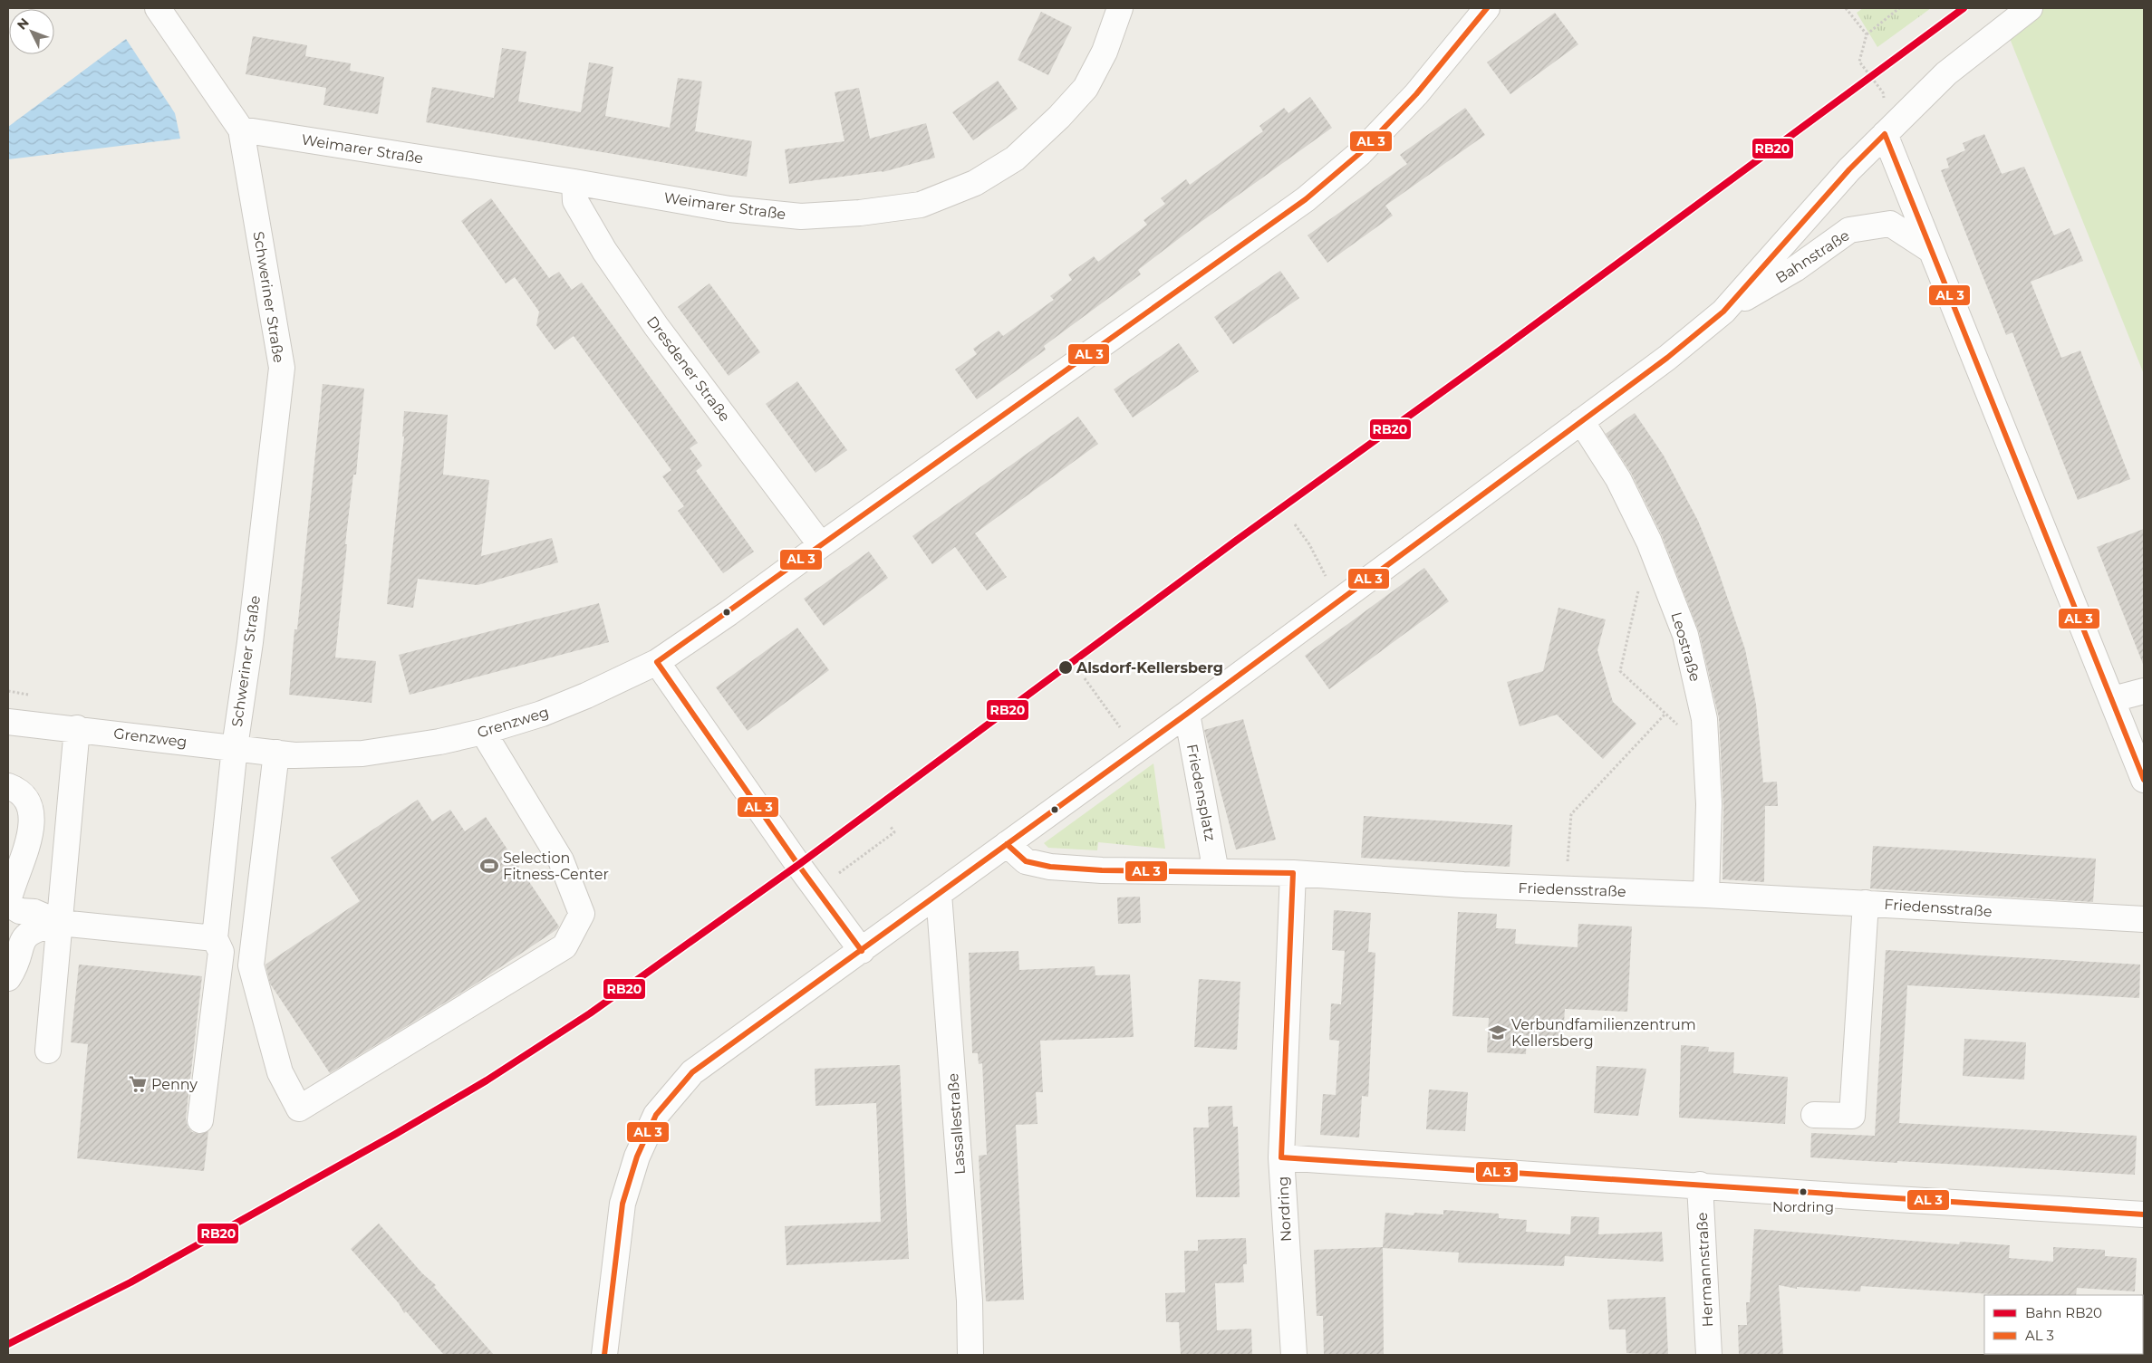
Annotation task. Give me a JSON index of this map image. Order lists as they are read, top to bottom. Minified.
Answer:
{"streets":{"street":["Weimarer Straße","Bahnstraße","Schweriner Straße","Dresdener Straße","Leostraße","Grenzweg","Friedensplatz","Friedensstraße","Lassallestraße","Nordring","Hermannstraße"]},"crossings":[["Weimarer Straße","Schweriner Straße"],["Weimarer Straße","Dresdener Straße"],["Bahnstraße","Leostraße"],["Bahnstraße","Friedensplatz"],["Bahnstraße","Friedensstraße"],["Bahnstraße","Lassallestraße"],["Schweriner Straße","Grenzweg"],["Dresdener Straße","Grenzweg"],["Leostraße","Friedensstraße"],["Friedensplatz","Friedensstraße"],["Friedensstraße","Nordring"]],"places":{"other":["Alsdorf-Kellersberg","Nordring"],"sports":["Selection Fitness-Center"],"school or university":["Verbundfamilienzentrum Kellersberg"],"supermarket":["Penny"]},"lines":["rail line RB20"],"legend":["Bahn RB20","AL 3"],"north":"top left"}
